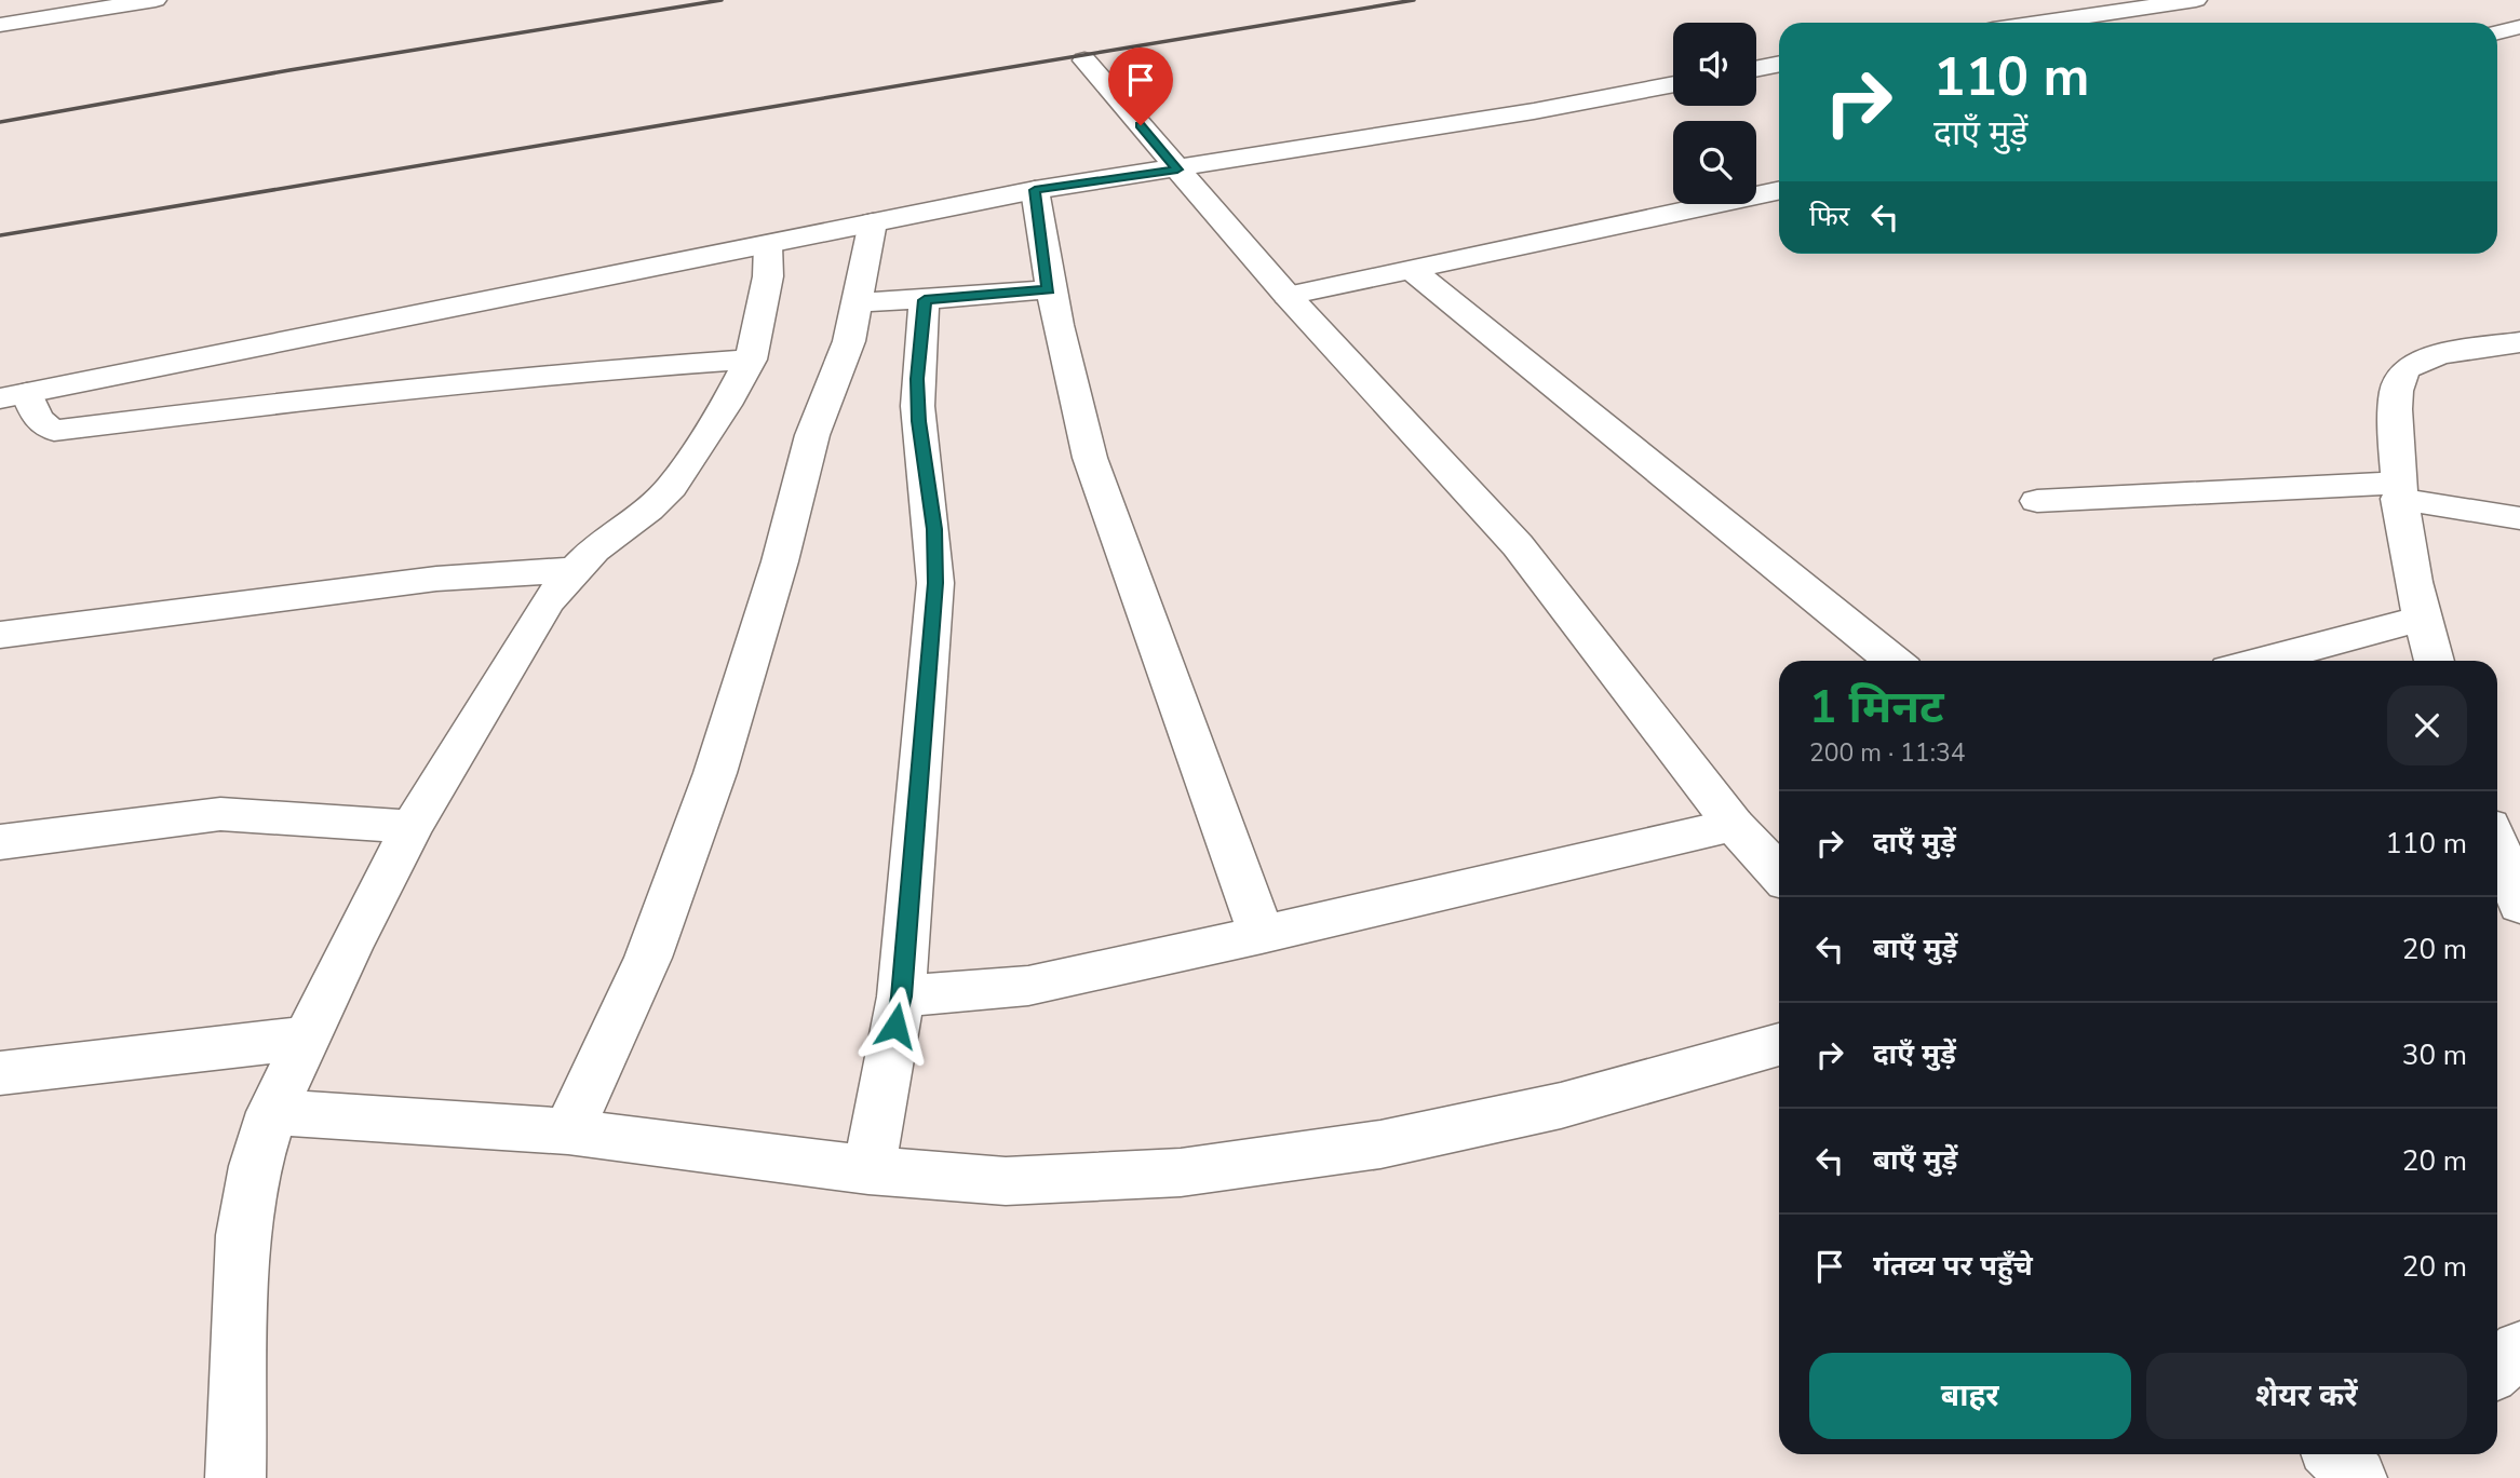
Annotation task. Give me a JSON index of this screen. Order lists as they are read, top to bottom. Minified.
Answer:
{"page":{"turn":["110 m","दाएँ मुड़ें"],"then":"फिर","heading":["1 मिनट","200 m · 11:34"],"list":[{"name":"दाएँ मुड़ें","value":"110 m"},{"name":"बाएँ मुड़ें","value":"20 m"},{"name":"दाएँ मुड़ें","value":"30 m"},{"name":"बाएँ मुड़ें","value":"20 m"},{"name":"गंतव्य पर पहुँचे","value":"20 m"}],"buttons":["बाहर","शेयर करें"]}}
